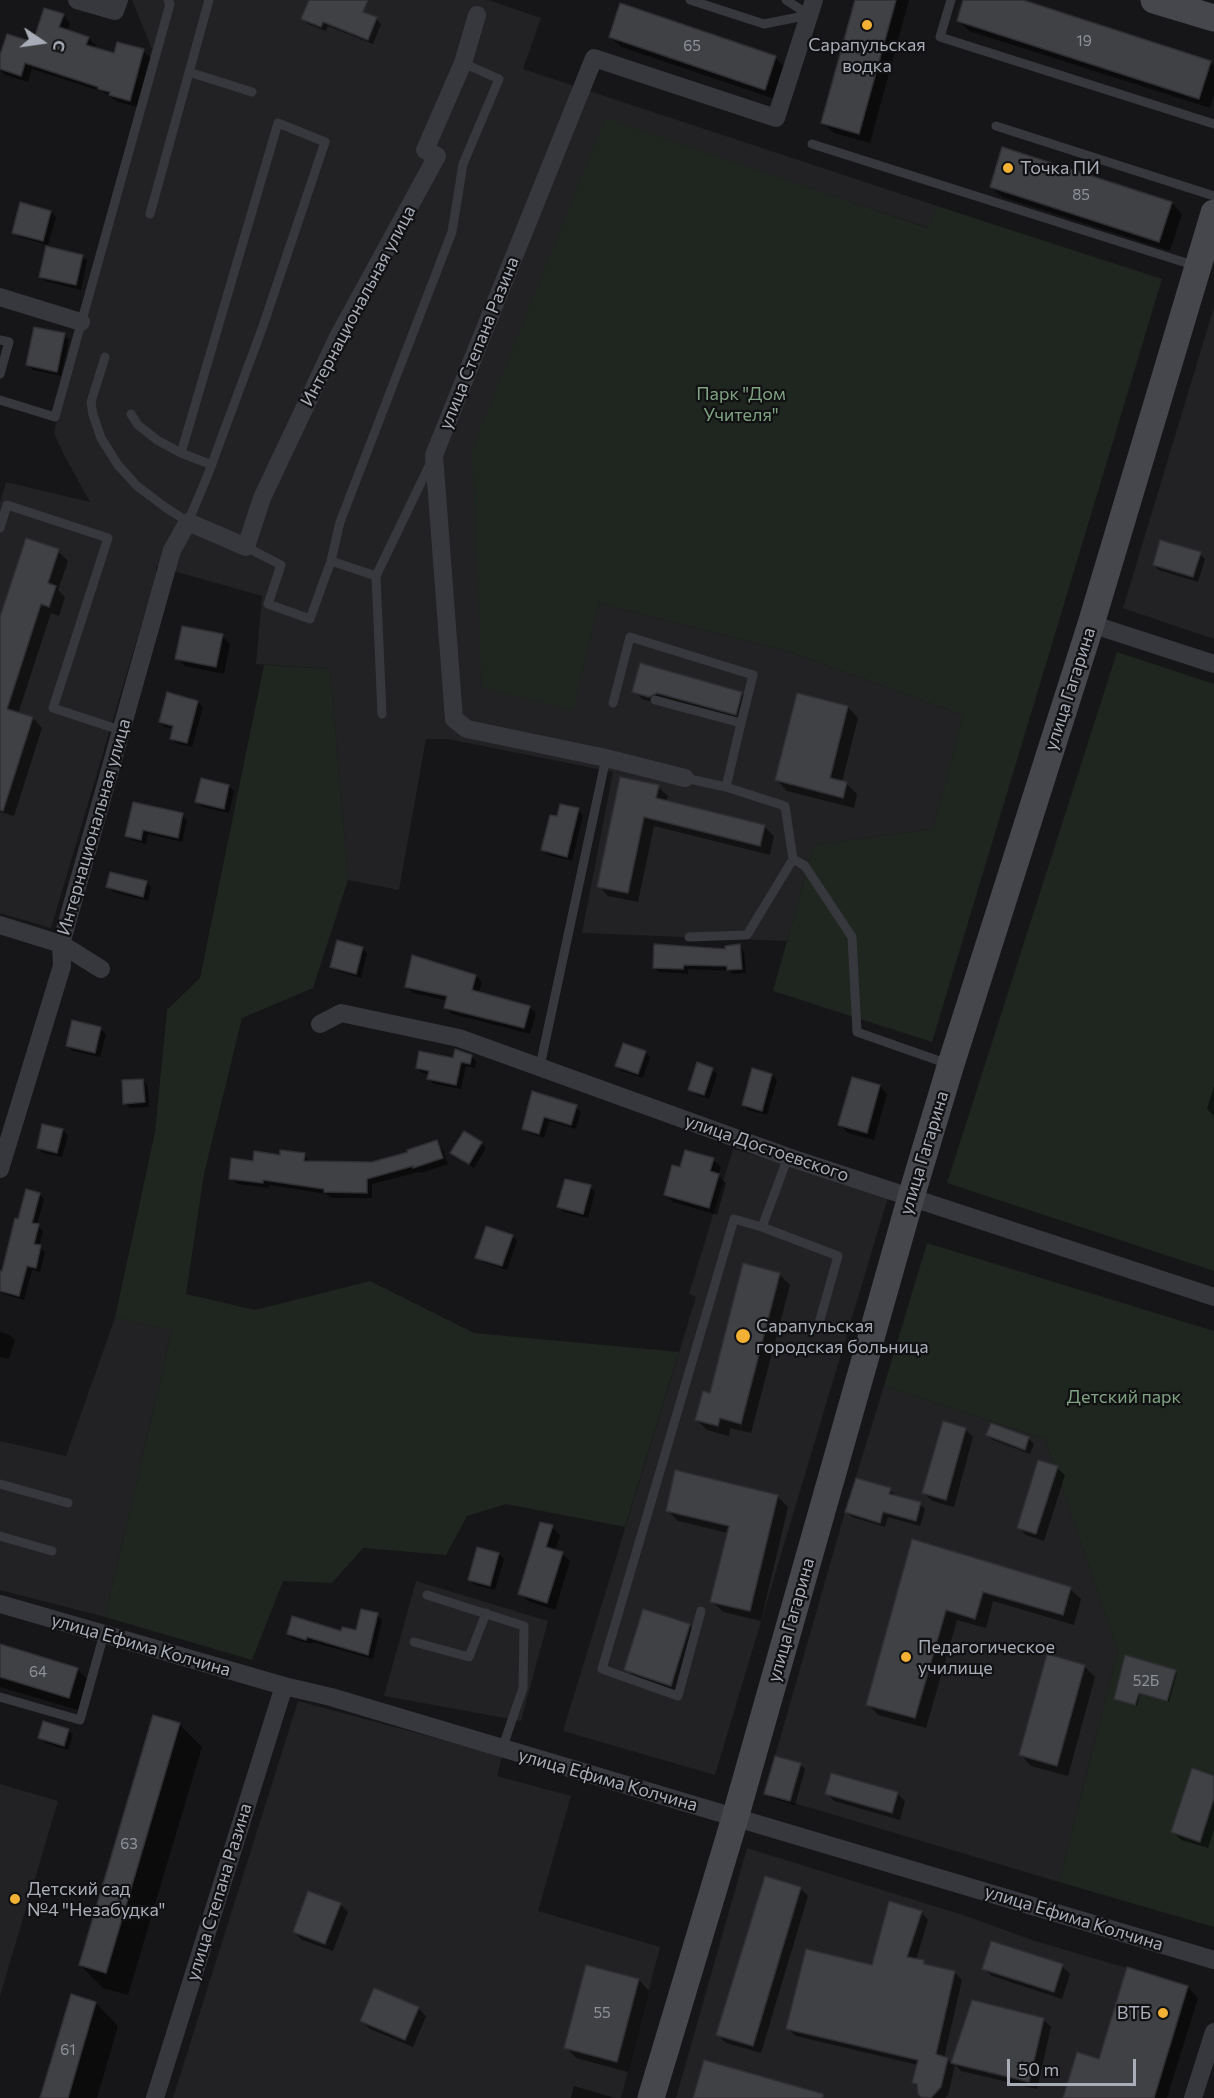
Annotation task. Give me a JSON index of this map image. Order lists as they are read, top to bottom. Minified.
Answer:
{"streets":{"street":["Интернациональная улица","улица Степана Разина","улица Гагарина","улица Достоевского","улица Ефима Колчина"]},"crossings":[["улица Степана Разина","улица Ефима Колчина"],["улица Гагарина","улица Достоевского"],["улица Гагарина","улица Ефима Колчина"]],"parks":["Парк \"Дом Учителя\"","Детский парк"],"places":["Сарапульская водка","Точка ПИ","Сарапульская городская больница","Педагогическое училище","Детский сад №4 \"Незабудка\"","ВТБ"],"house_numbers":["19","65","85","64","52Б","63","55","61"],"scale_bar":"50 m","north":"right"}
